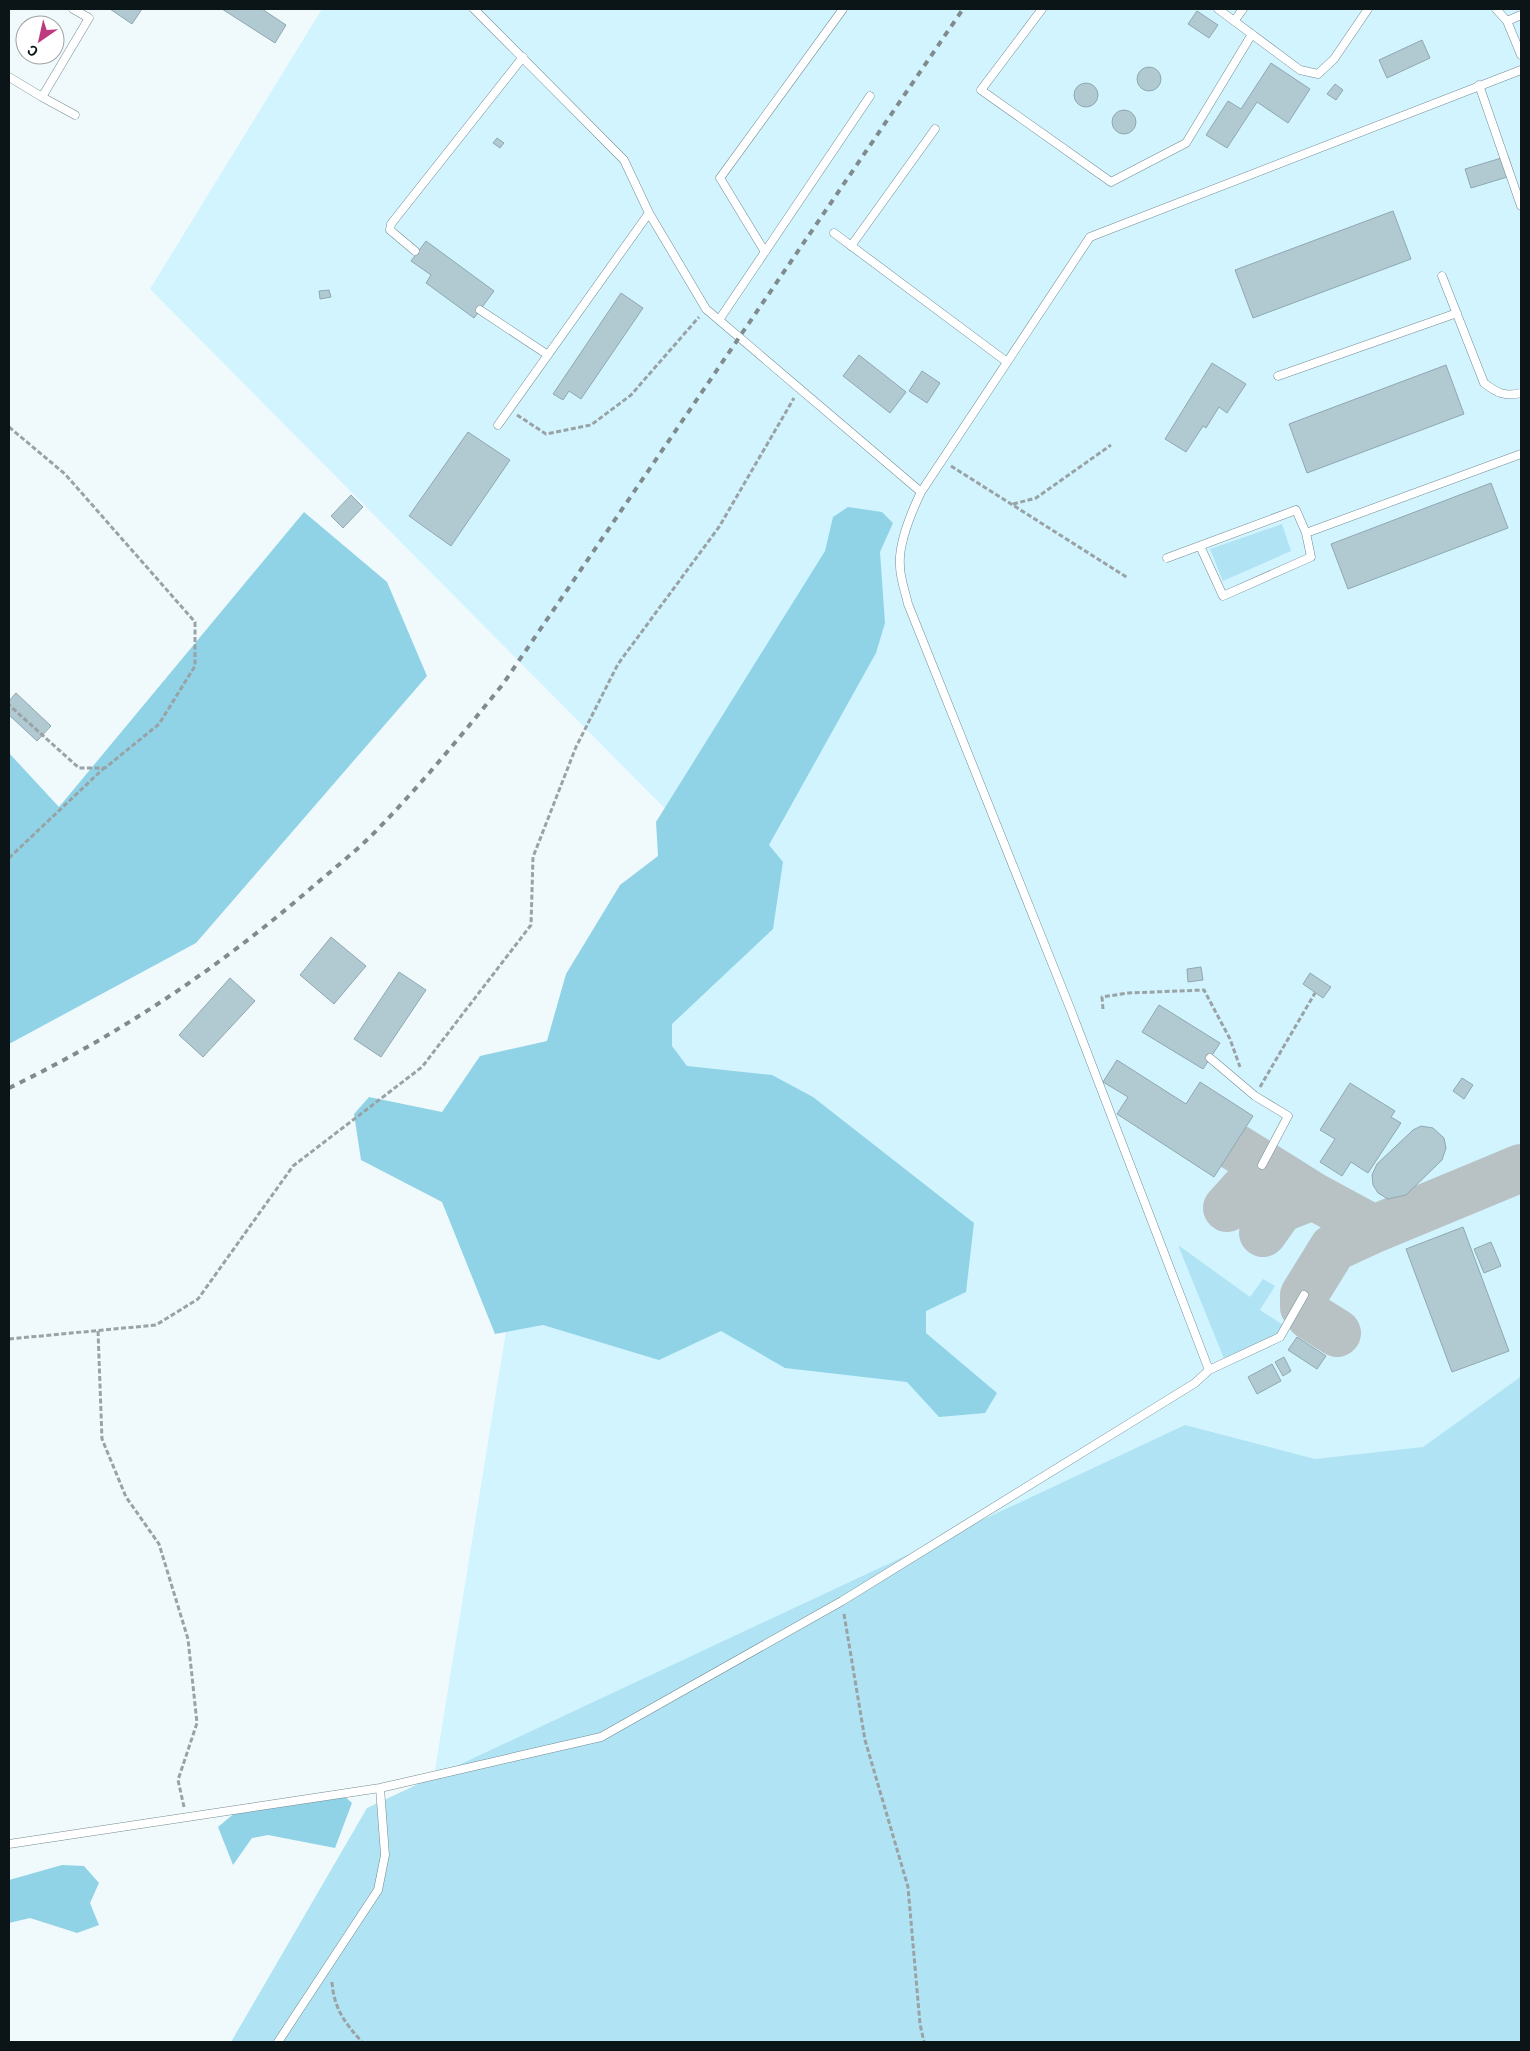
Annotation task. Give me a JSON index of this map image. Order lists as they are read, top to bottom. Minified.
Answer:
{"north":"bottom left"}
